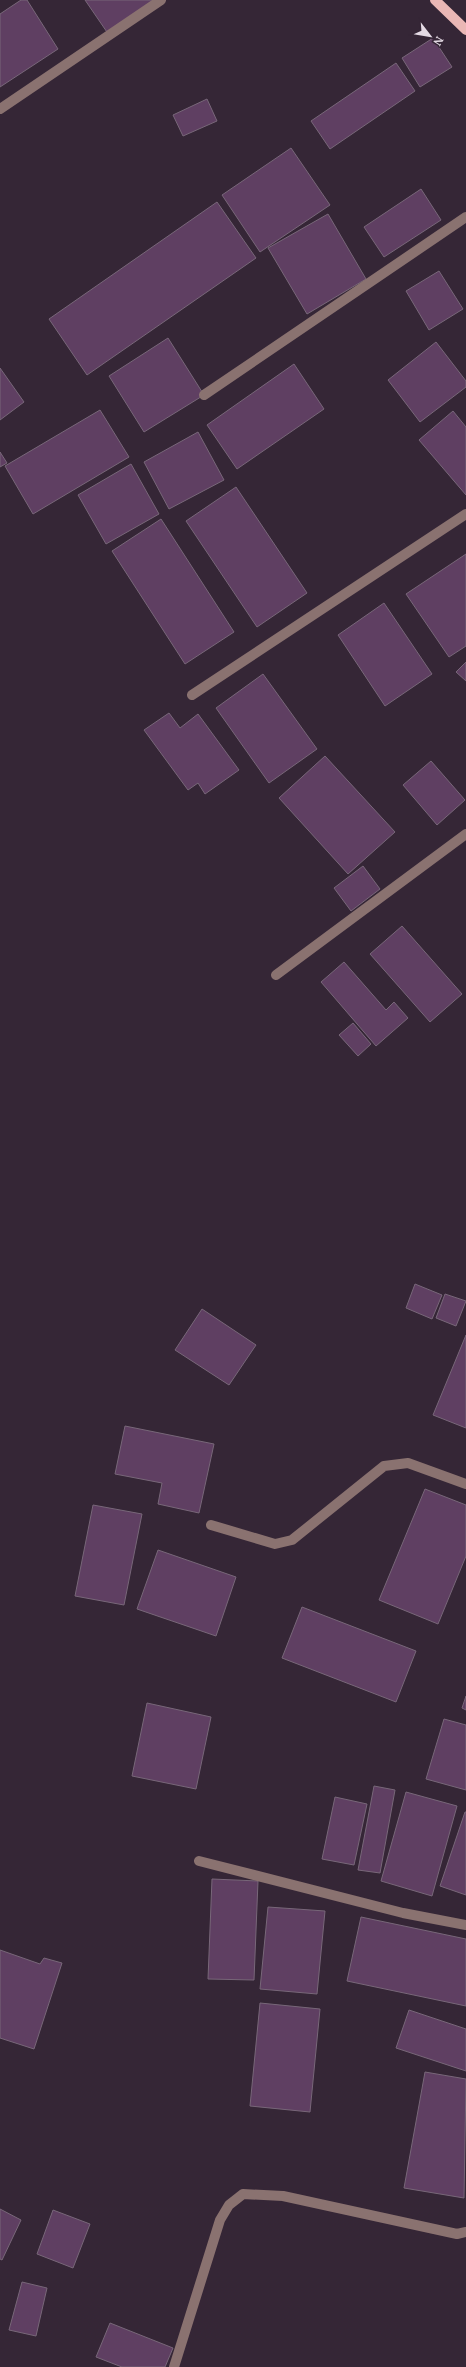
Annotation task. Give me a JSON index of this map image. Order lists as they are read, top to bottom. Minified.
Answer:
{"north":"bottom right"}
